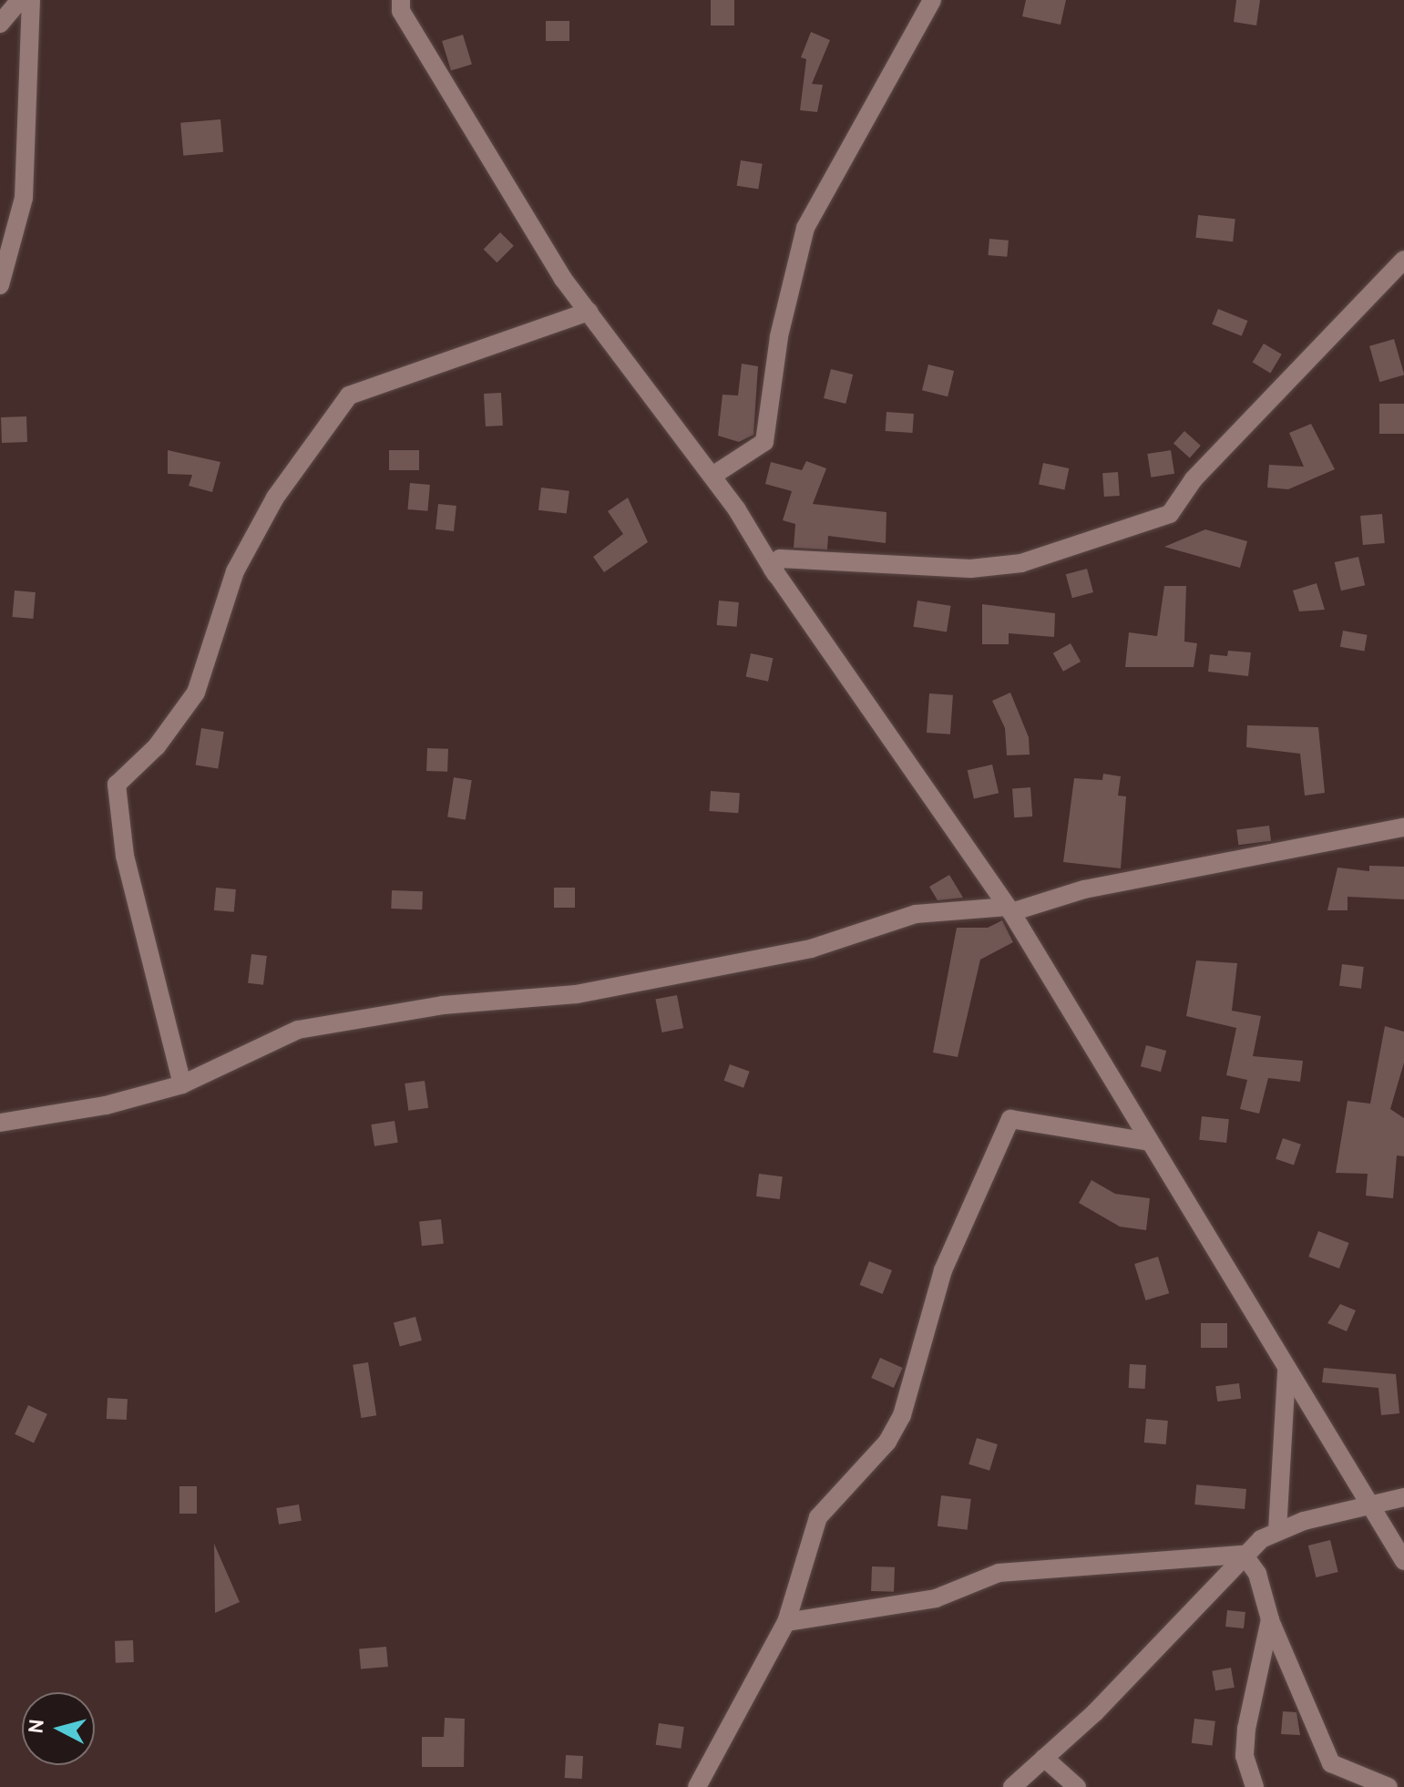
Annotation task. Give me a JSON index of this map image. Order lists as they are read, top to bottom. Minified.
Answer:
{"north":"left"}
